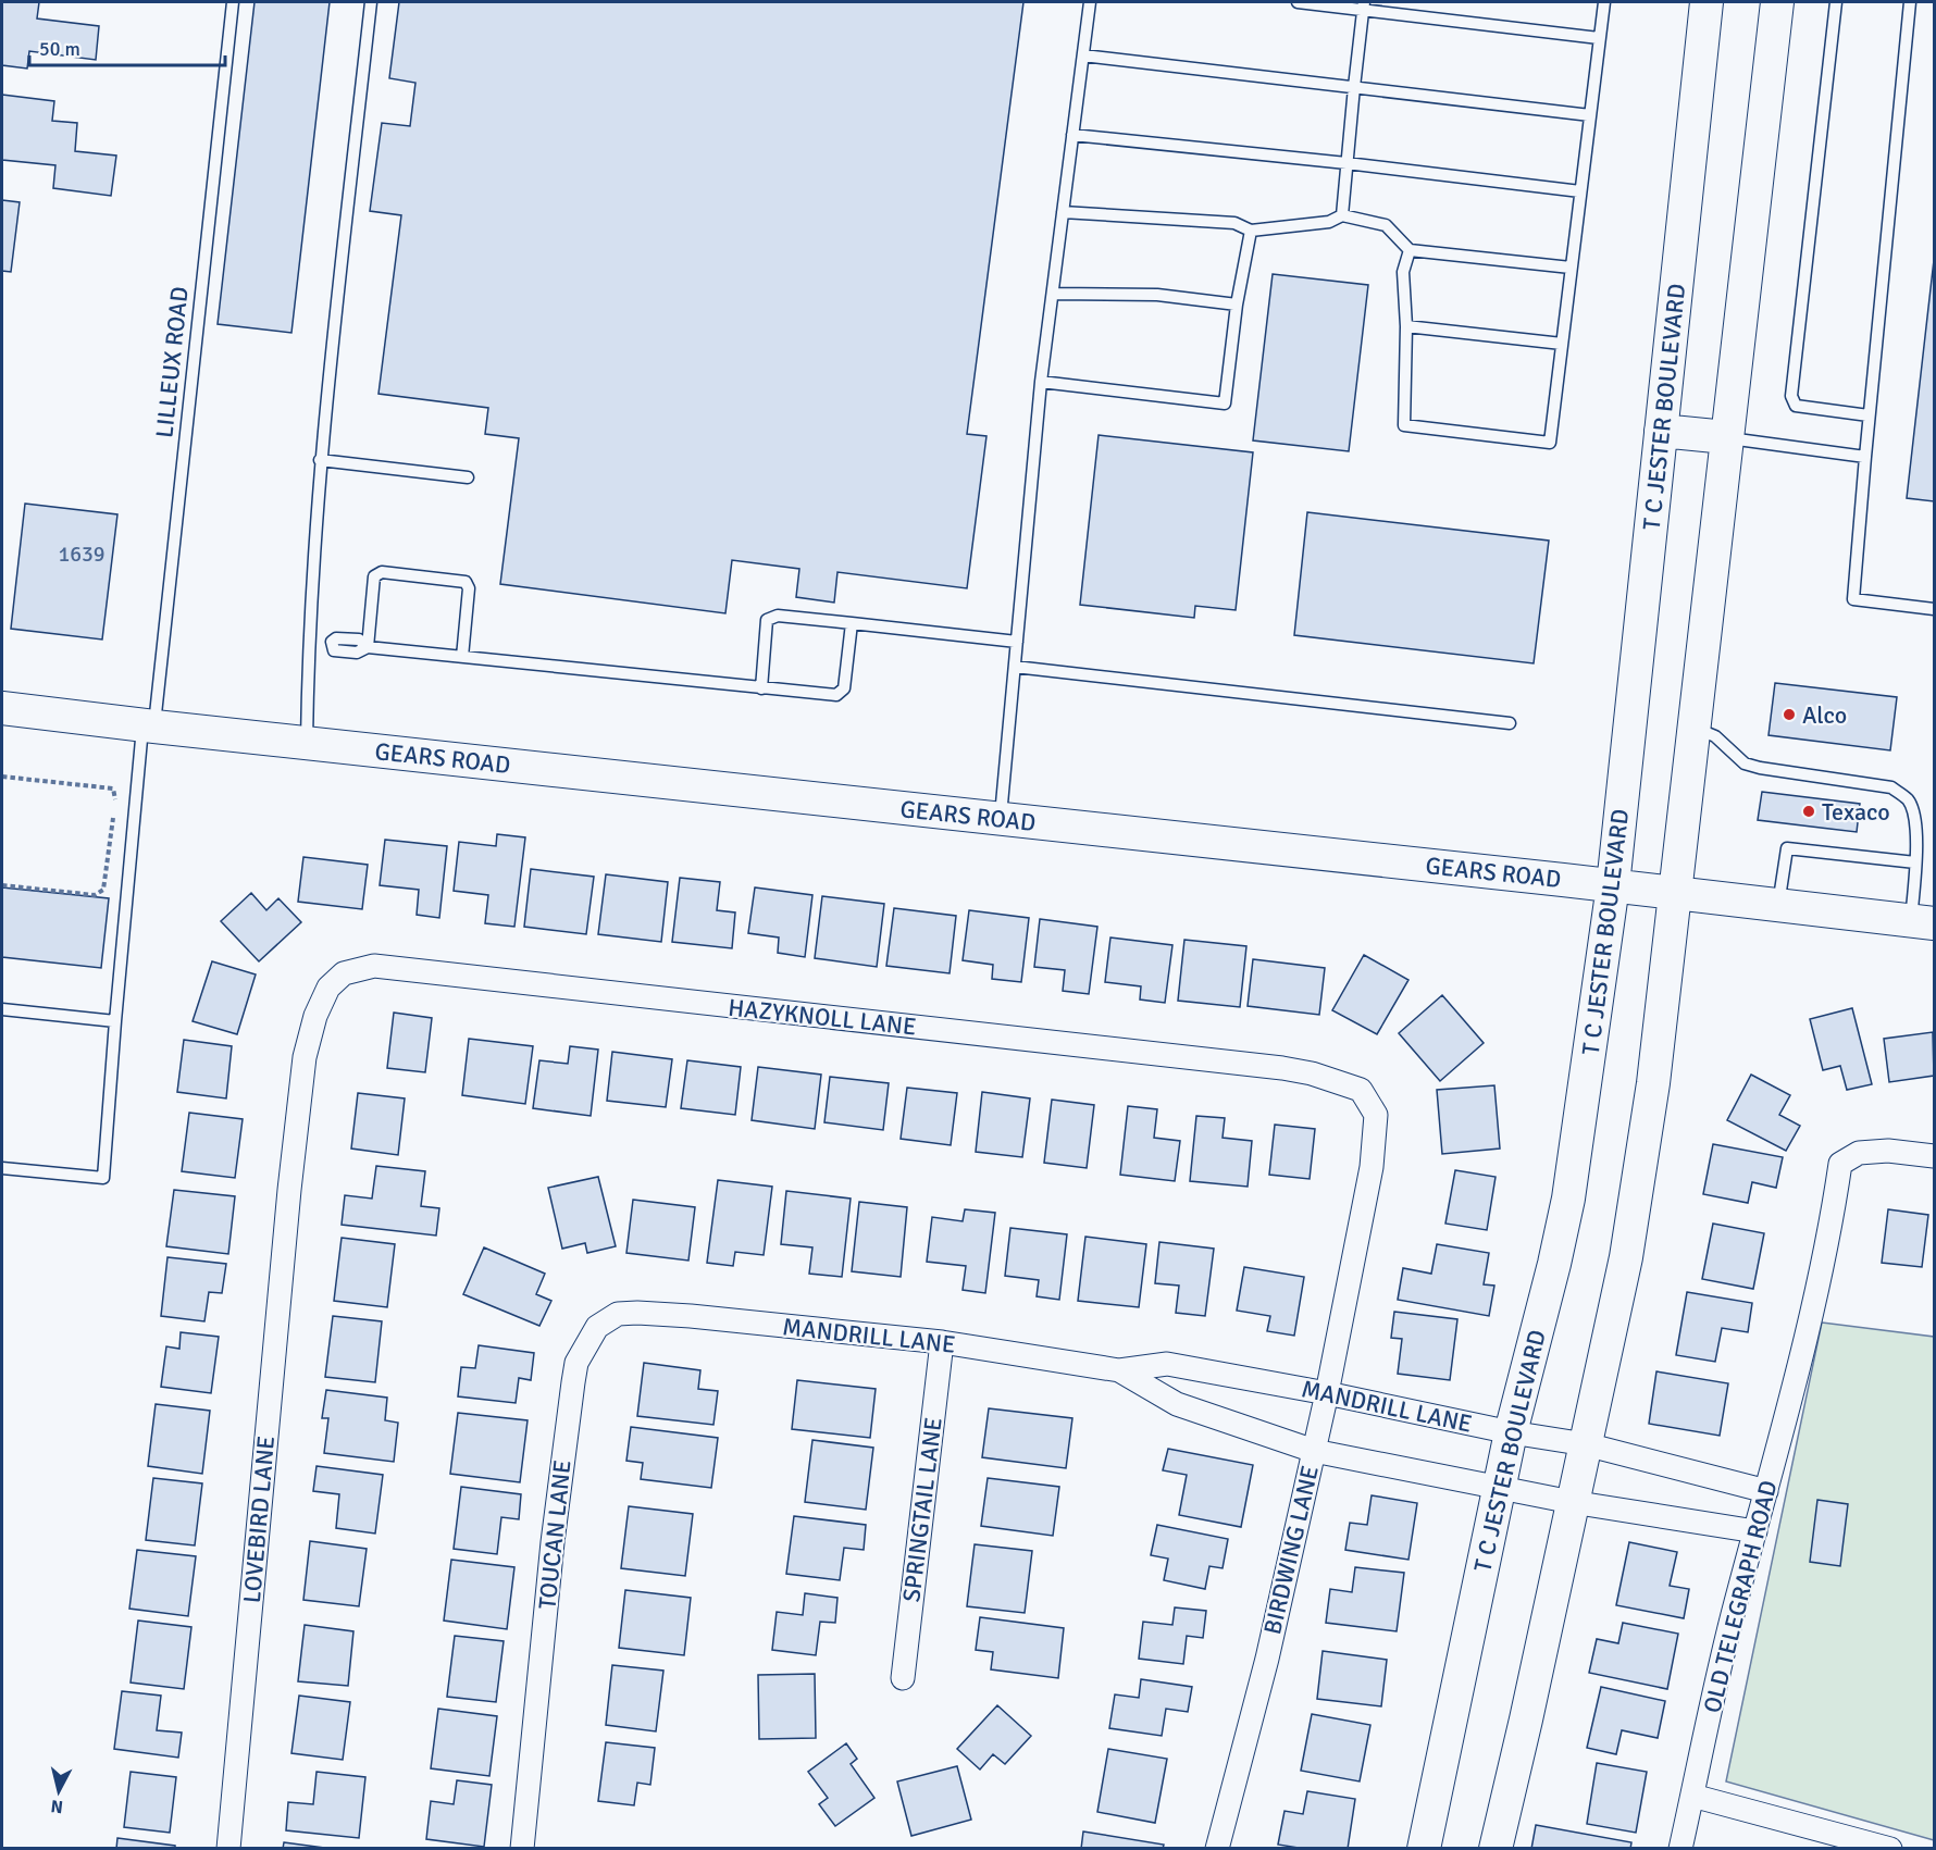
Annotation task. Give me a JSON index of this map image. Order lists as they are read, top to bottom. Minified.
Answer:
{"streets":{"main road":["T C JESTER BOULEVARD","GEARS ROAD"],"street":["HAZYKNOLL LANE","MANDRILL LANE","SPRINGTAIL LANE","LOVEBIRD LANE","TOUCAN LANE","BIRDWING LANE","OLD TELEGRAPH ROAD"],"lane":["LILLEUX ROAD"]},"crossings":[["LILLEUX ROAD","GEARS ROAD"],["T C JESTER BOULEVARD","GEARS ROAD"],["T C JESTER BOULEVARD","MANDRILL LANE"],["HAZYKNOLL LANE","LOVEBIRD LANE"],["HAZYKNOLL LANE","BIRDWING LANE"],["MANDRILL LANE","SPRINGTAIL LANE"],["MANDRILL LANE","TOUCAN LANE"],["MANDRILL LANE","BIRDWING LANE"],["MANDRILL LANE","OLD TELEGRAPH ROAD"]],"places":["Alco","Texaco"],"house_numbers":["1639"],"scale_bar":"50 m","north":"bottom"}
